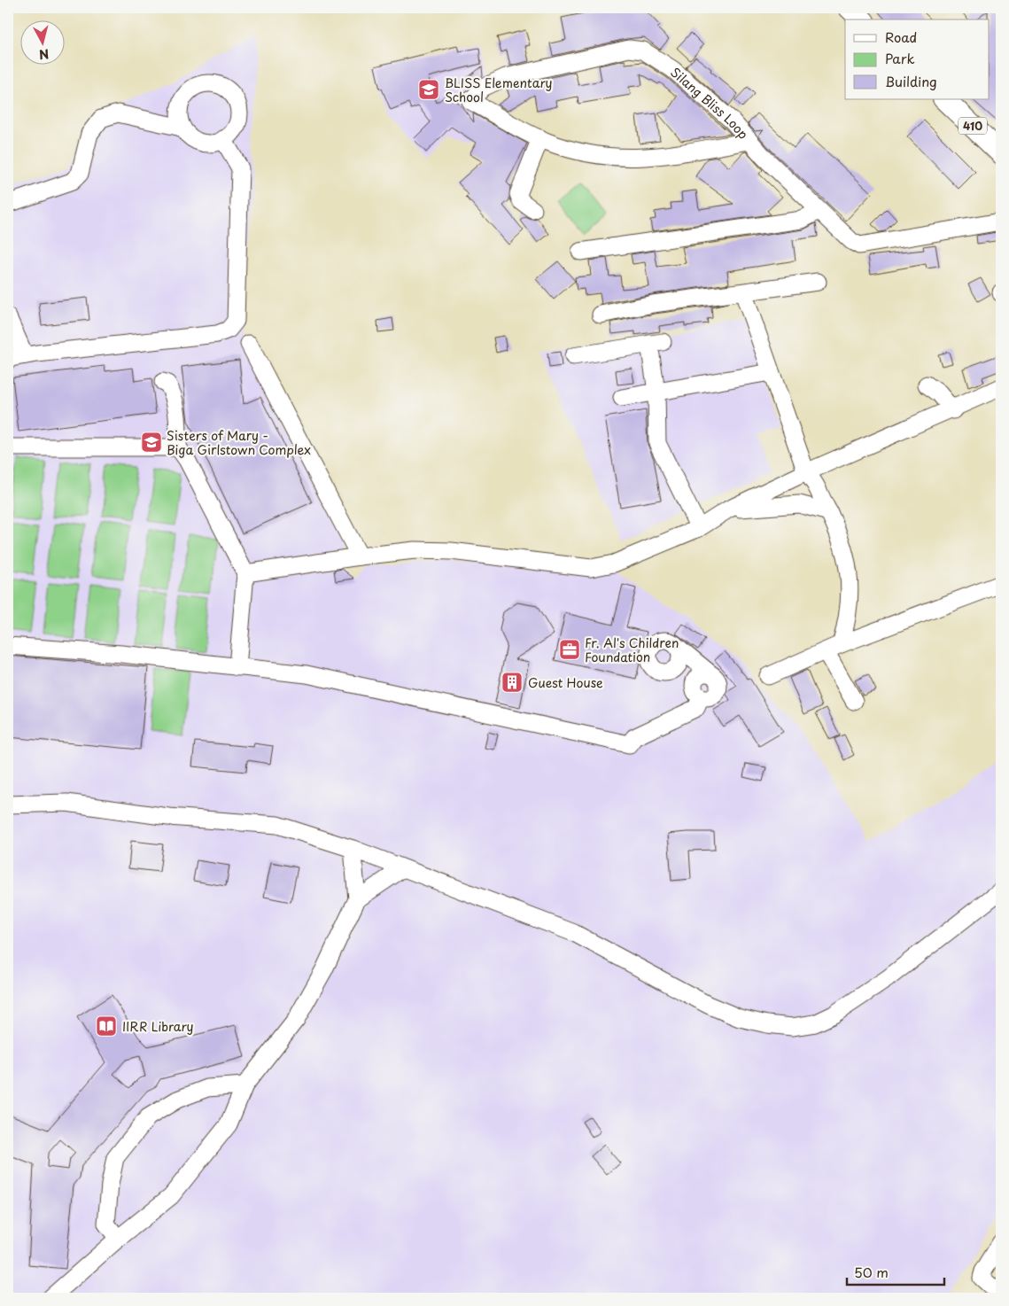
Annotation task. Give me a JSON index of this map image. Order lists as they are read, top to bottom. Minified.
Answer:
{"streets":{"main road":["410"],"street":["Silang Bliss Loop"]},"places":{"school or university":["BLISS Elementary School","Sisters of Mary - Biga Girlstown Complex"],"office":["Fr. Al's Children Foundation"],"building":["Guest House"],"library":["IIRR Library"]},"legend":["Road","Park","Building"],"scale_bar":"50 m","north":"bottom"}
